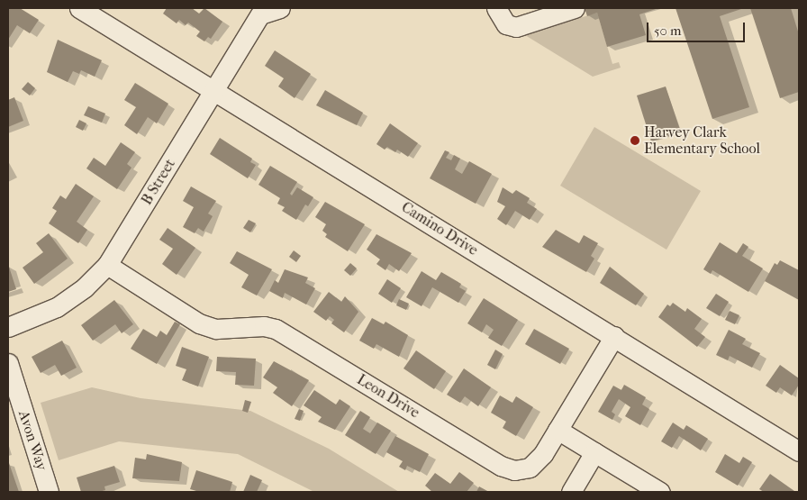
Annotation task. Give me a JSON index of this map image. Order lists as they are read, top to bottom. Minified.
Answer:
{"streets":{"street":["B Street","Camino Drive","Leon Drive","Avon Way"]},"crossings":[["B Street","Camino Drive"],["B Street","Leon Drive"],["Camino Drive","Leon Drive"]],"places":["Harvey Clark Elementary School"],"scale_bar":"50 m"}
